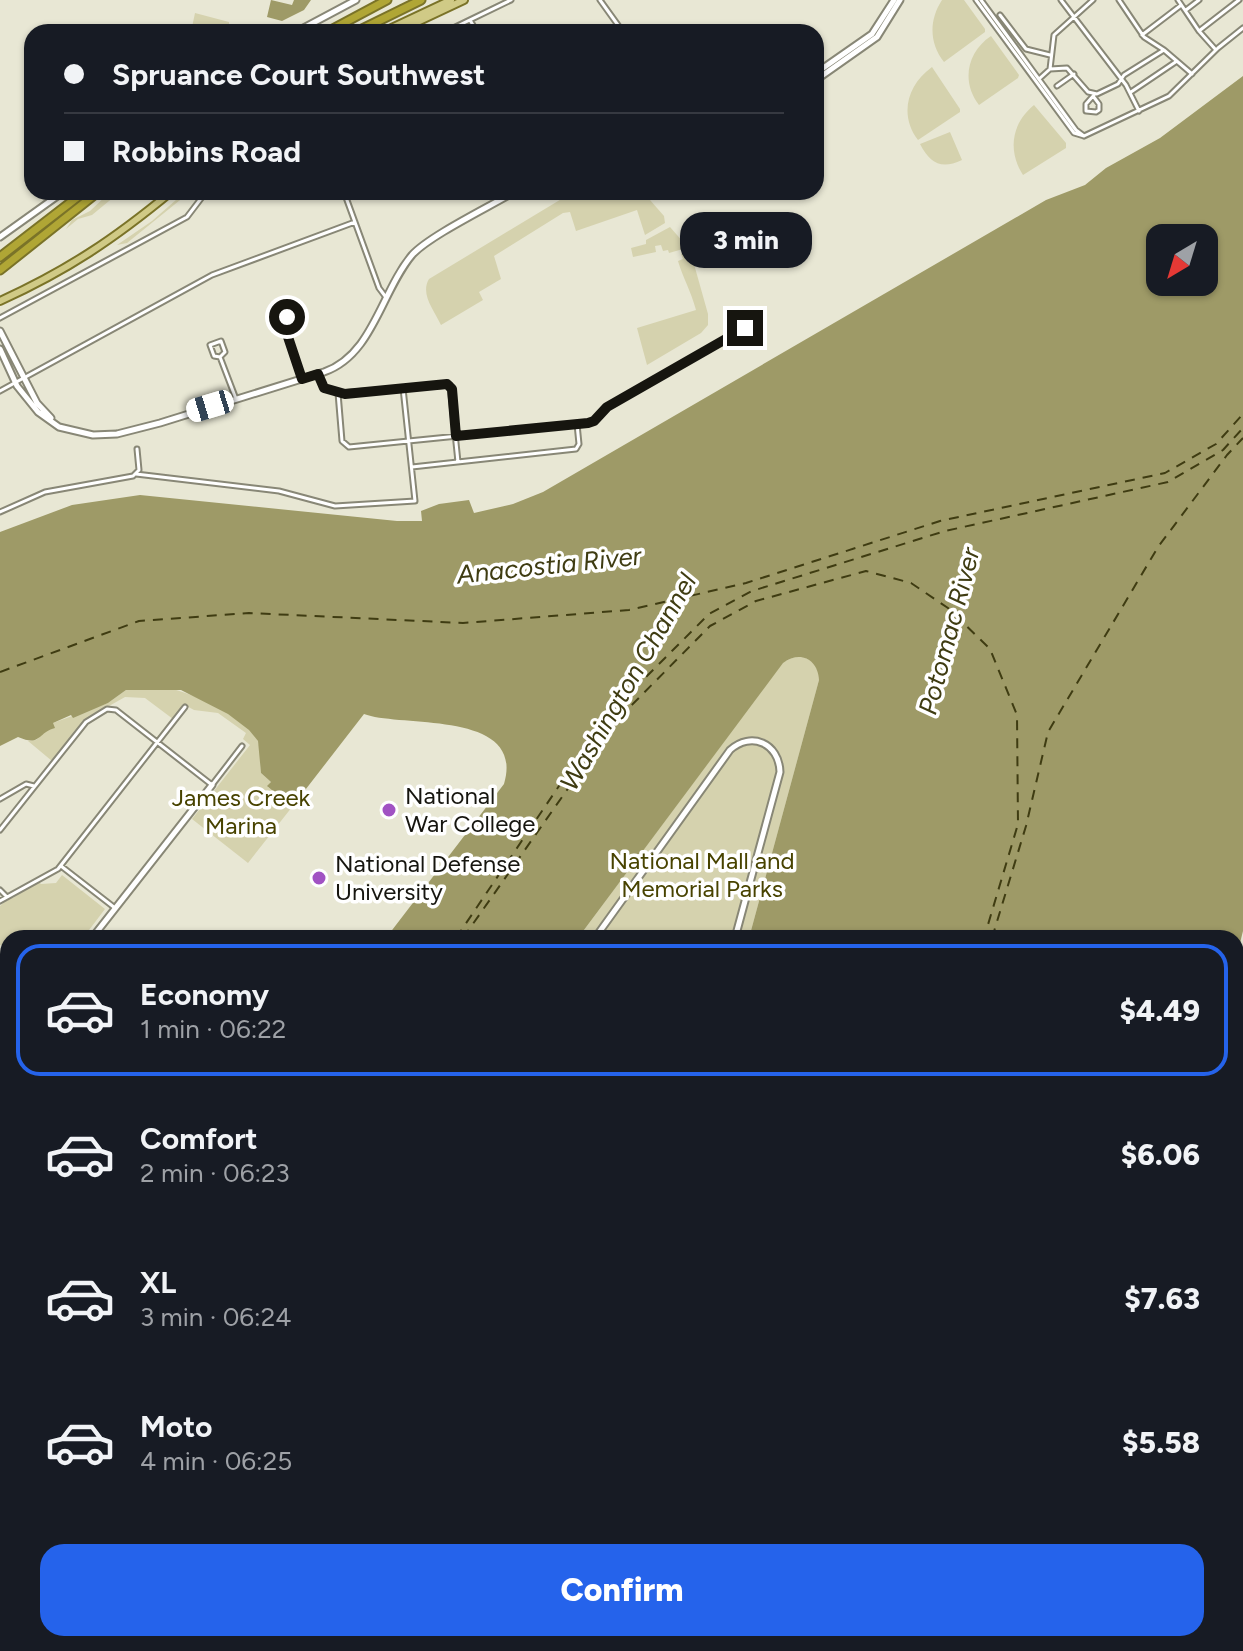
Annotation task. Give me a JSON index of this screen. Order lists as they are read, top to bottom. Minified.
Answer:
{"water":["Anacostia River","Potomac River","Washington Channel"],"parks":["James Creek Marina","National Mall and Memorial Parks"],"places":["National War College","National Defense University"],"north":"bottom left","page":{"banner":["Spruance Court Southwest","Robbins Road"],"bubble":"3 min","list":[{"name":"Economy","note":"1 min · 06:22","value":"$4.49"},{"name":"Comfort","note":"2 min · 06:23","value":"$6.06"},{"name":"XL","note":"3 min · 06:24","value":"$7.63"},{"name":"Moto","note":"4 min · 06:25","value":"$5.58"}],"buttons":"Confirm"}}
